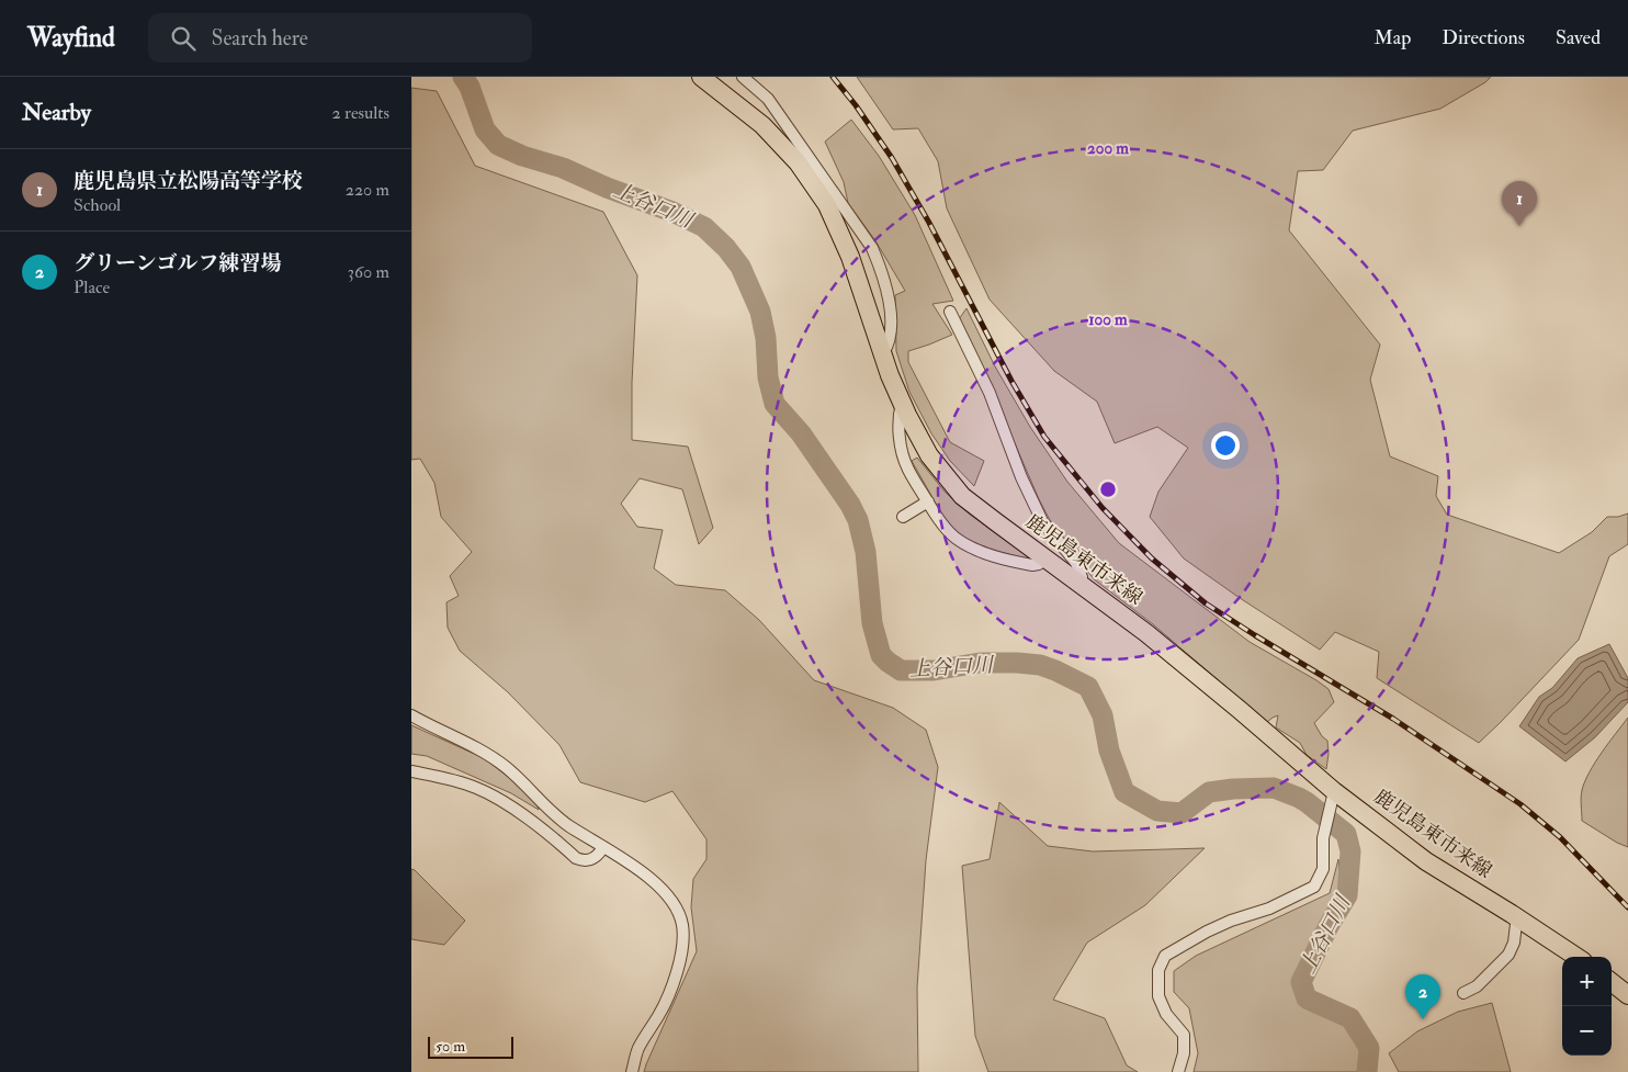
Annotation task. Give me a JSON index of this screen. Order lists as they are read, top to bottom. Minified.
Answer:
{"streets":{"main road":["鹿児島東市来線"]},"water":["上谷口川"],"scale_bar":"50 m","page":{"header":"Wayfind","search":"Search here","nav":["Map","Directions","Saved"],"heading":["Nearby","2 results"],"list":[{"mark":"1","name":"鹿児島県立松陽高等学校","note":"School","value":"220 m"},{"mark":"2","name":"グリーンゴルフ練習場","note":"Place","value":"360 m"}],"pins":["1","2"],"map_buttons":["+","−"],"scale":"50 m"},"rings":["200 m","100 m"]}
